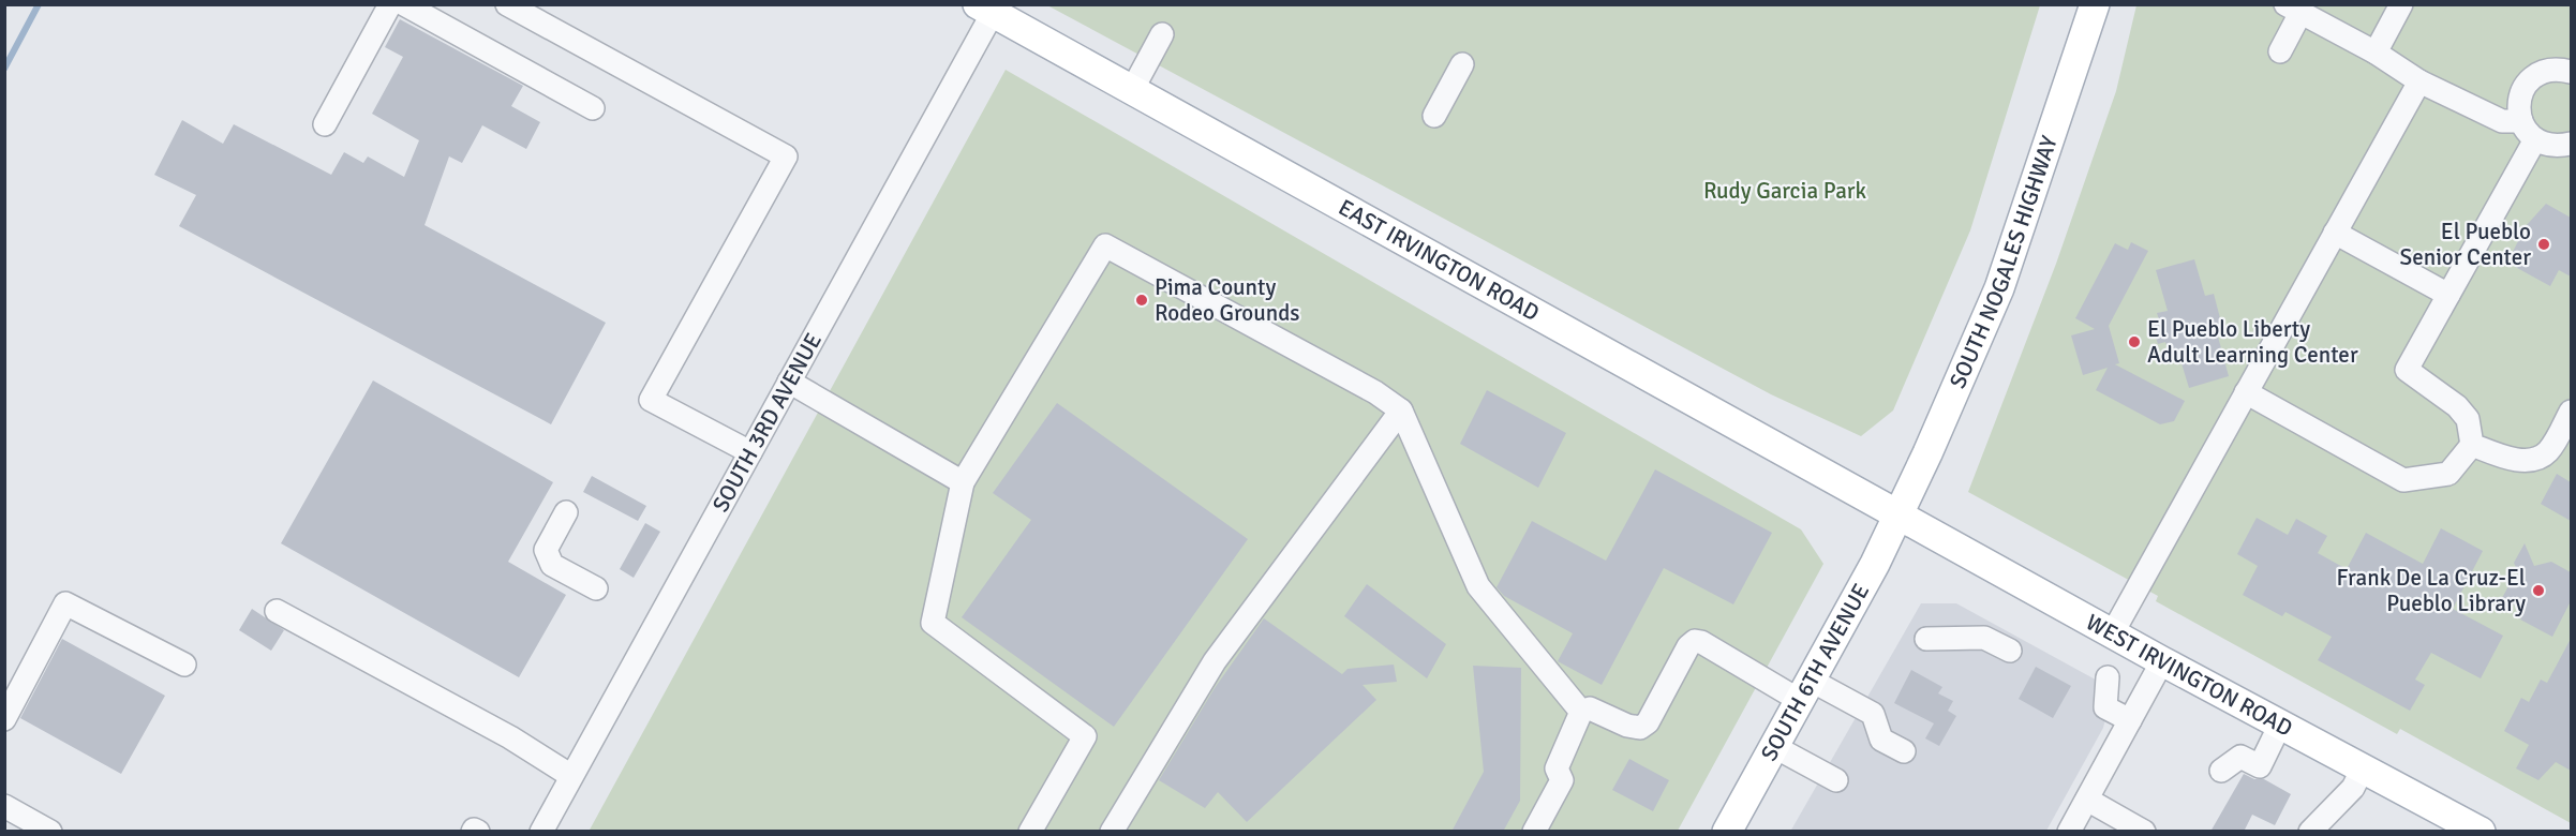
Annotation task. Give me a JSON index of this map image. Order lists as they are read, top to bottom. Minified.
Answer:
{"streets":{"main road":["EAST IRVINGTON ROAD","SOUTH NOGALES HIGHWAY","SOUTH 6TH AVENUE","WEST IRVINGTON ROAD"],"street":["SOUTH 3RD AVENUE"]},"crossings":[["EAST IRVINGTON ROAD","SOUTH NOGALES HIGHWAY"],["EAST IRVINGTON ROAD","SOUTH 3RD AVENUE"],["EAST IRVINGTON ROAD","SOUTH 6TH AVENUE"],["EAST IRVINGTON ROAD","WEST IRVINGTON ROAD"],["SOUTH NOGALES HIGHWAY","SOUTH 6TH AVENUE"],["SOUTH NOGALES HIGHWAY","WEST IRVINGTON ROAD"],["SOUTH 6TH AVENUE","WEST IRVINGTON ROAD"]],"parks":["Rudy Garcia Park"],"places":["El Pueblo Senior Center","Pima County Rodeo Grounds","El Pueblo Liberty Adult Learning Center","Frank De La Cruz-El Pueblo Library"]}
